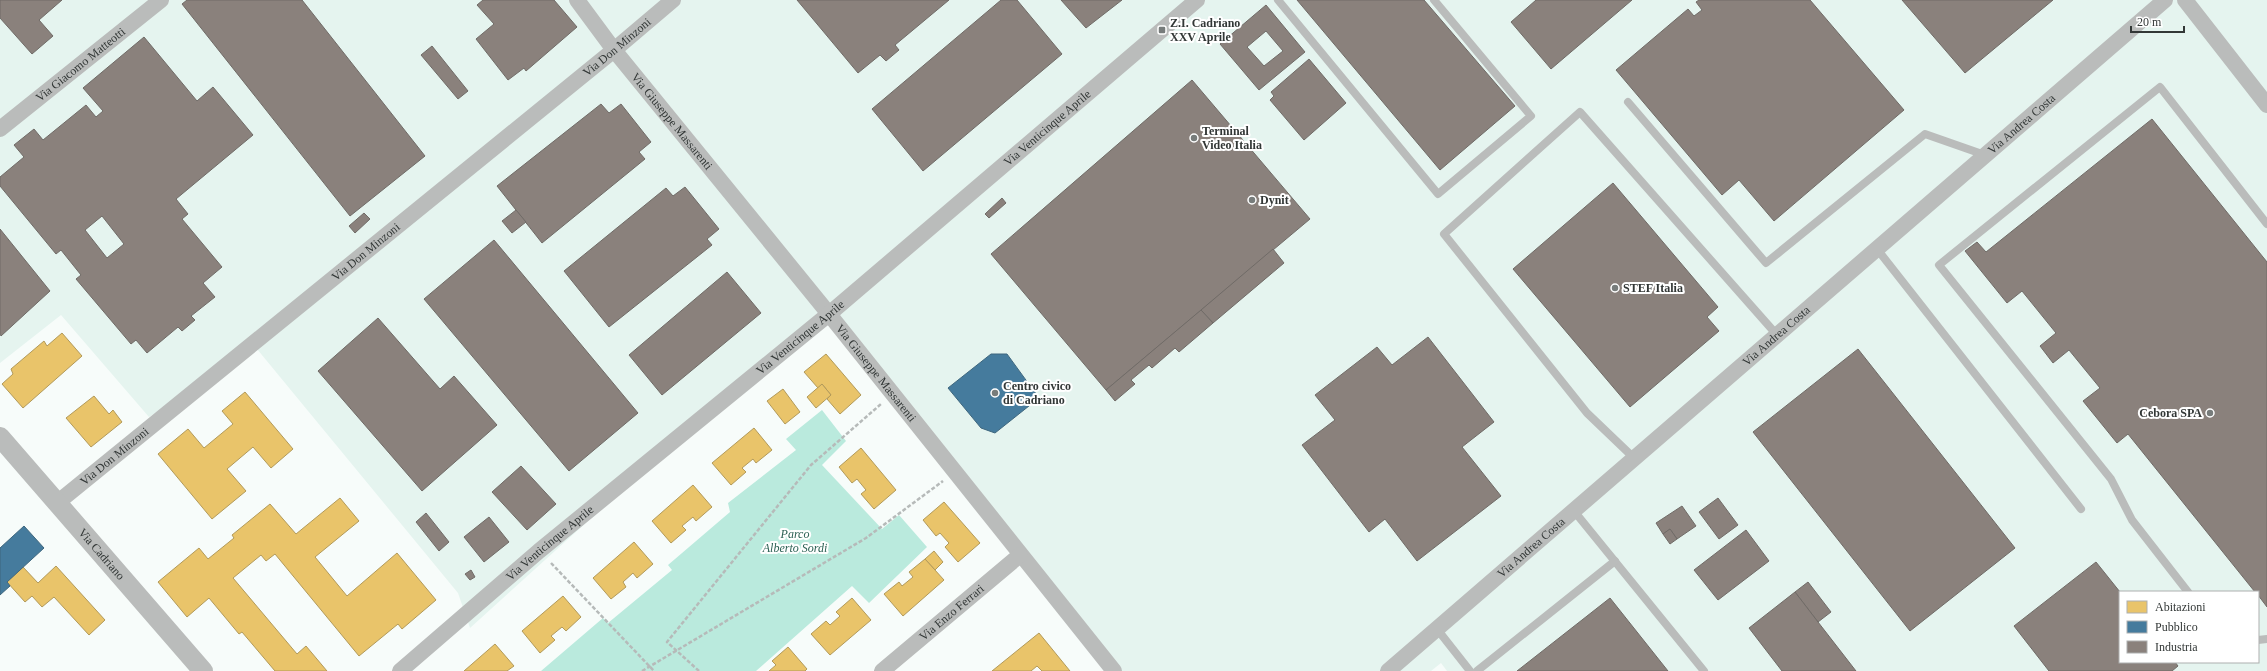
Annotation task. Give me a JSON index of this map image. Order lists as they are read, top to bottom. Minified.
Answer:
{"streets":{"street":["Via Don Minzoni","Via Giacomo Matteotti","Via Giuseppe Massarenti","Via Andrea Costa","Via Venticinque Aprile","Via Cadriano","Via Enzo Ferrari"]},"crossings":[["Via Don Minzoni","Via Giuseppe Massarenti"],["Via Don Minzoni","Via Cadriano"],["Via Giuseppe Massarenti","Via Venticinque Aprile"],["Via Giuseppe Massarenti","Via Enzo Ferrari"]],"parks":["Parco Alberto Sordi"],"places":{"transit":["Z.I. Cadriano XXV Aprile"],"other":["Terminal Video Italia","Dynit","STEF Italia","Centro civico di Cadriano","Cebora SPA"]},"legend":["Abitazioni","Pubblico","Industria"],"scale_bar":"20 m"}
